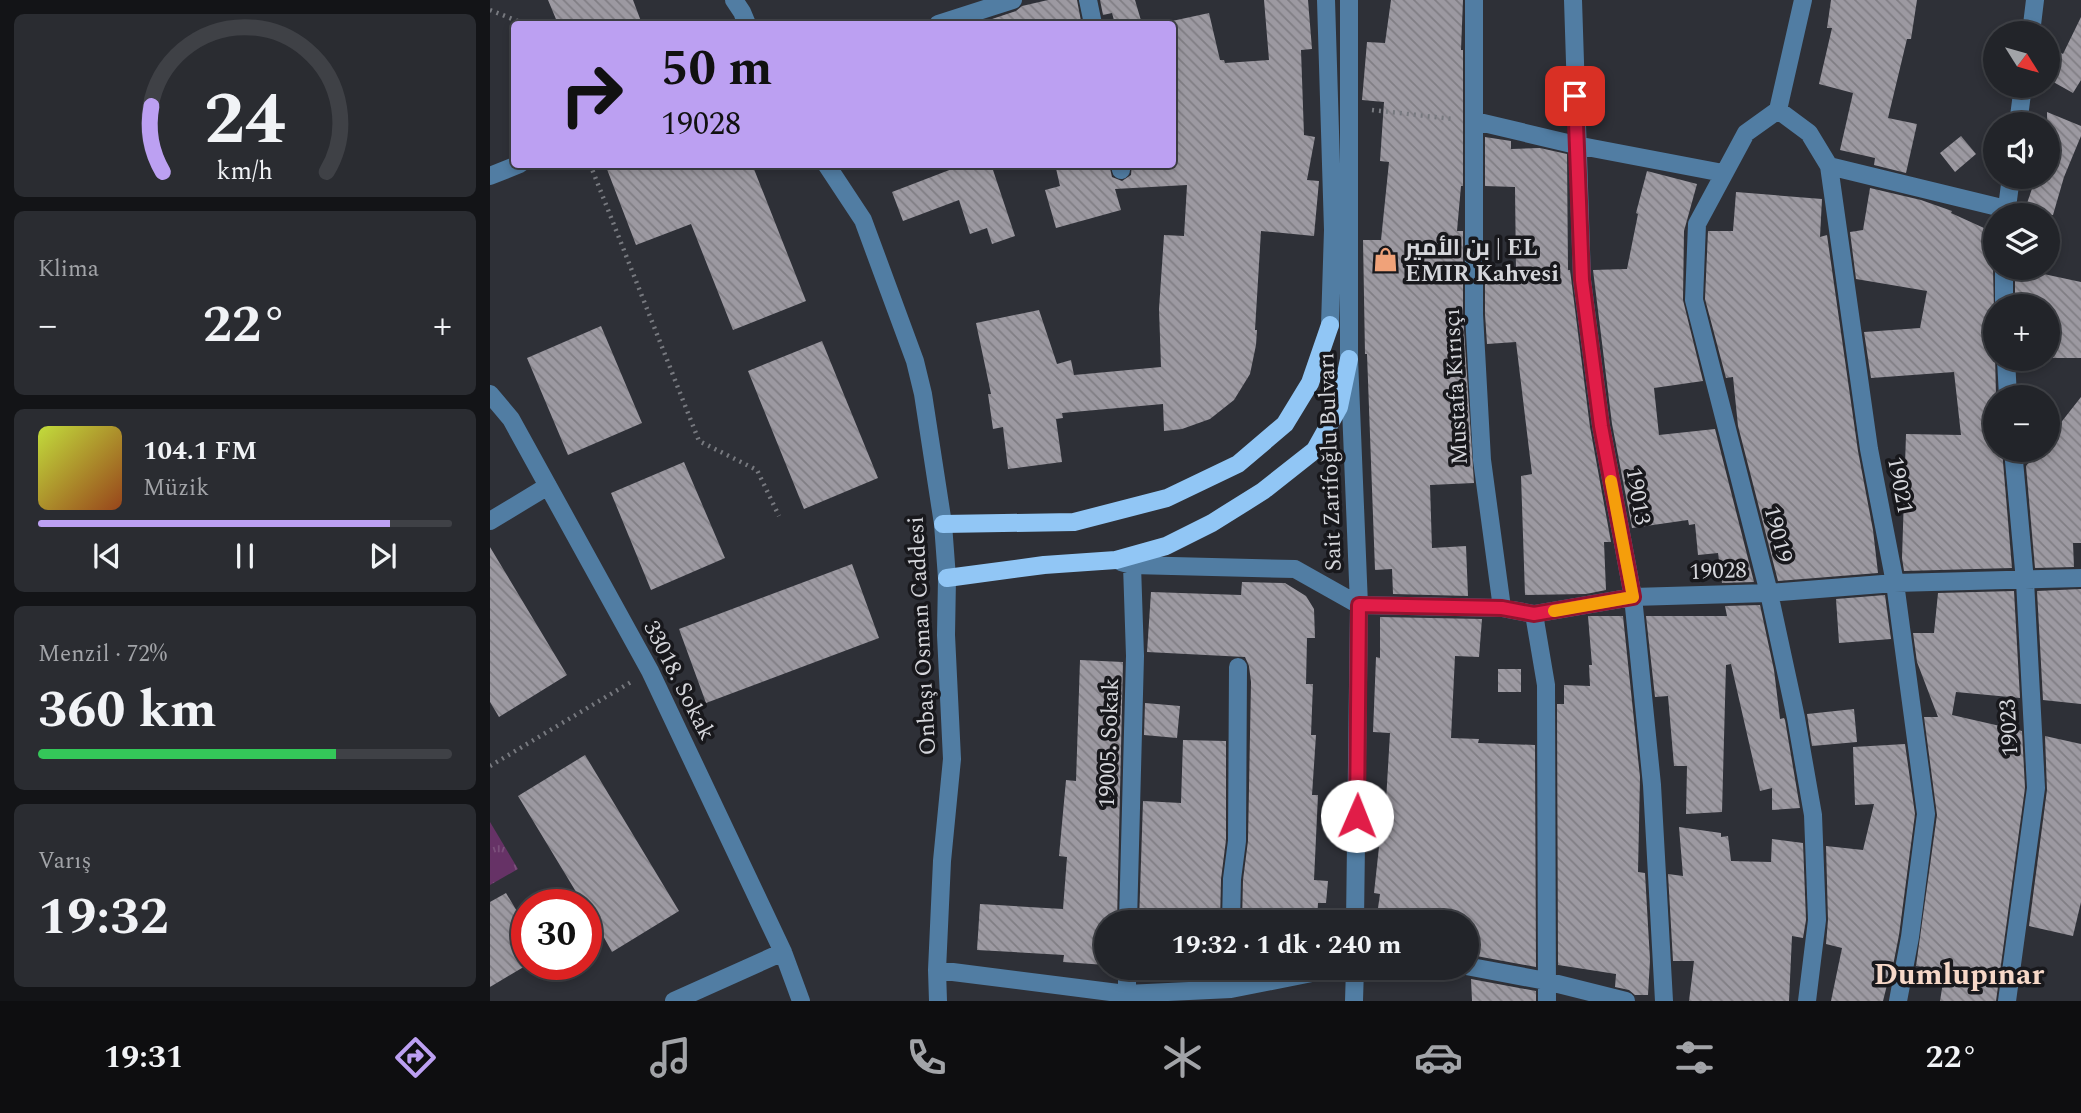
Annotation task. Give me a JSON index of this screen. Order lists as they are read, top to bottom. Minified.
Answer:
{"streets":{"street":["Mustafa Kırısçı","Sait Zarifoğlu Bulvarı","19021","19013","19019","19028","Onbaşı Osman Caddesi","33018. Sokak","19023","19005. Sokak"]},"crossings":[["Mustafa Kırısçı","19028"],["Sait Zarifoğlu Bulvarı","19028"],["19021","19019"],["19021","19028"],["19013","19028"],["19019","19028"],["19028","19023"]],"districts":["Dumlupınar"],"places":{"shop":["بن الأمير | EL EMIR Kahvesi"]},"north":"bottom right","page":{"map_buttons":["+","−"],"turn":["50 m","19028"],"tile":["Klima",["Menzil · 72%","360 km"],["Varış","19:32"]],"heat":["−","22°","+"],"song":["104.1 FM","Müzik"],"limit":"30","trip":"19:32 · 1 dk · 240 m","tabs":["19:31","22°"],"gauge":["24","km/h"]}}
